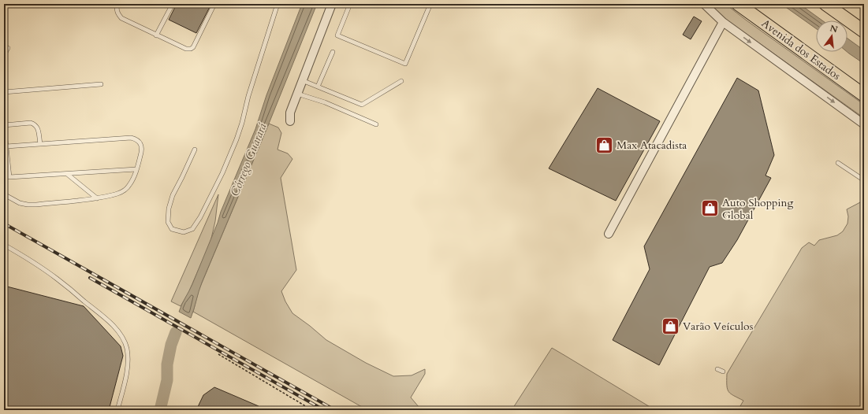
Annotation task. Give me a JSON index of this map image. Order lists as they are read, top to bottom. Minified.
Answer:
{"streets":{"highway":["Avenida dos Estados"]},"water":["Córrego Guarará"],"places":{"shop":["Max Atacadista","Auto Shopping Global","Varão Veículos"]},"north":"top"}
